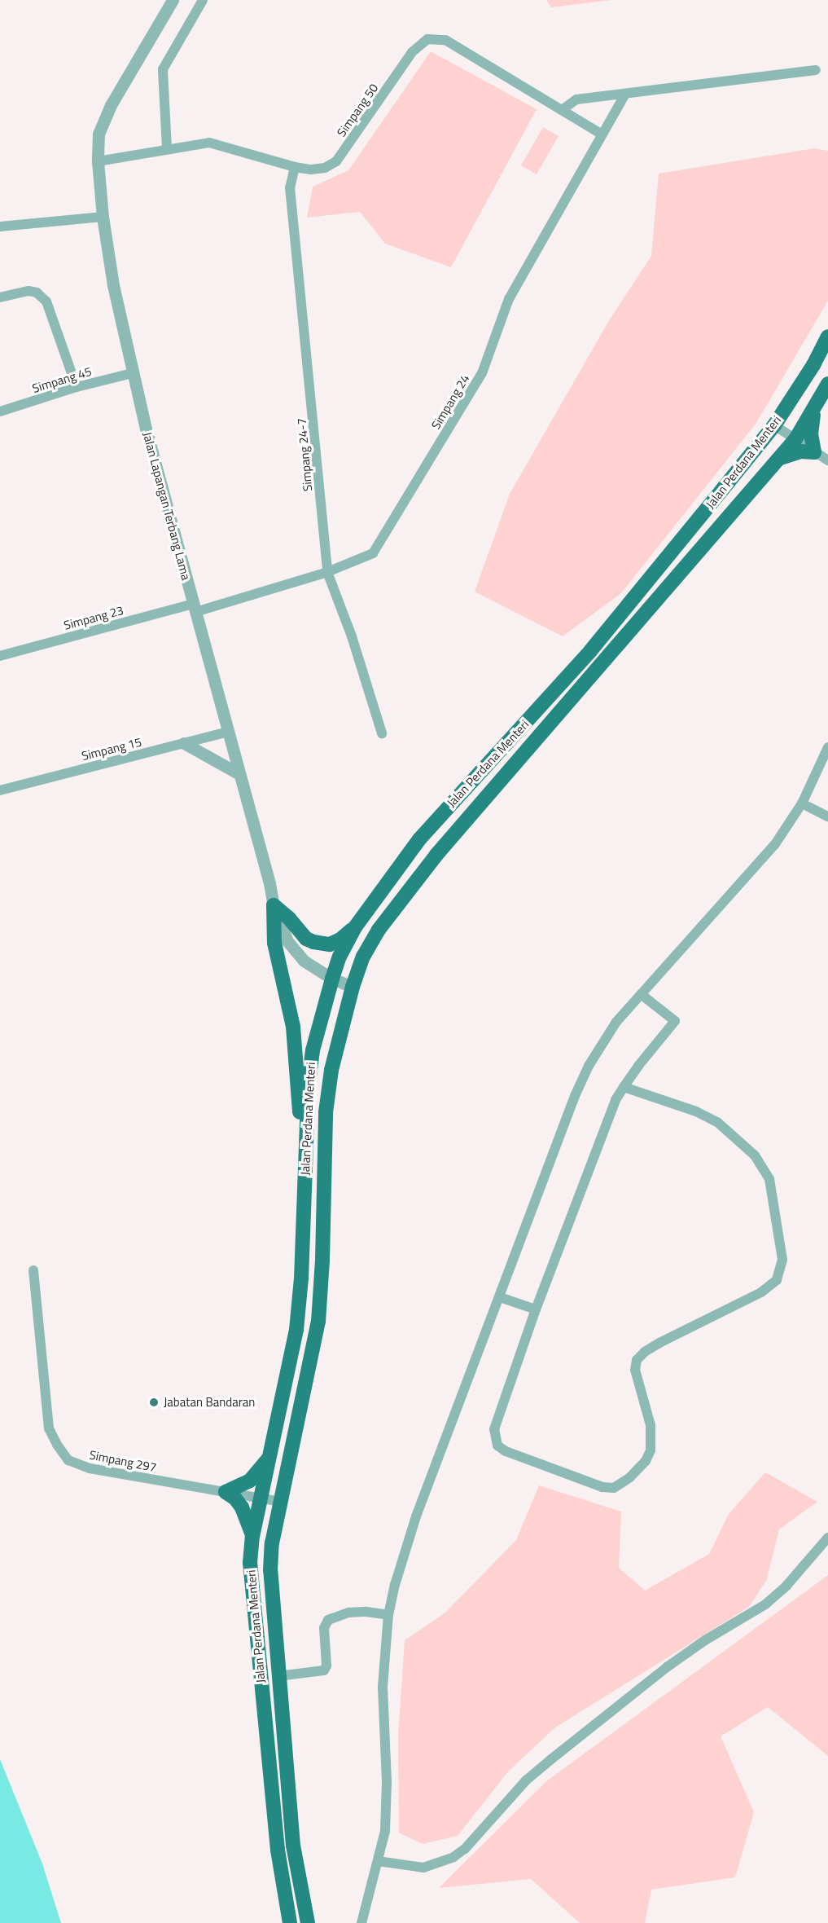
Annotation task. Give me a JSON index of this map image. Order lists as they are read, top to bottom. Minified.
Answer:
{"streets":{"main road":["Jalan Perdana Menteri"],"street":["Simpang 50","Simpang 45","Simpang 24","Simpang 24-7","Jalan Lapangan Terbang Lama","Simpang 23","Simpang 15","Simpang 297"]},"crossings":[["Simpang 50","Simpang 24"],["Simpang 50","Simpang 24-7"],["Simpang 50","Jalan Lapangan Terbang Lama"],["Simpang 45","Jalan Lapangan Terbang Lama"],["Simpang 24","Simpang 24-7"],["Simpang 24","Jalan Lapangan Terbang Lama"],["Simpang 24","Simpang 23"],["Jalan Perdana Menteri","Jalan Lapangan Terbang Lama"],["Jalan Perdana Menteri","Simpang 297"],["Jalan Lapangan Terbang Lama","Simpang 23"],["Jalan Lapangan Terbang Lama","Simpang 15"]],"places":["Jabatan Bandaran"]}
